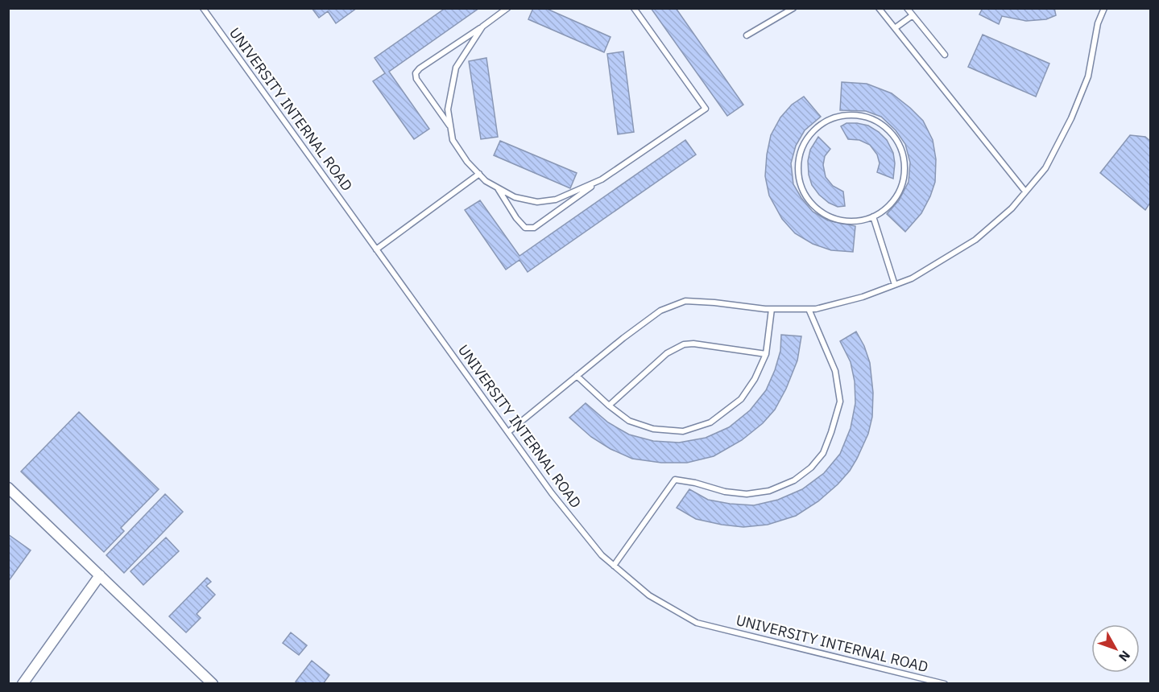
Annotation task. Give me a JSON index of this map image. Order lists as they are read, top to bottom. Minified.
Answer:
{"streets":{"lane":["UNIVERSITY INTERNAL ROAD"]},"north":"bottom right"}
